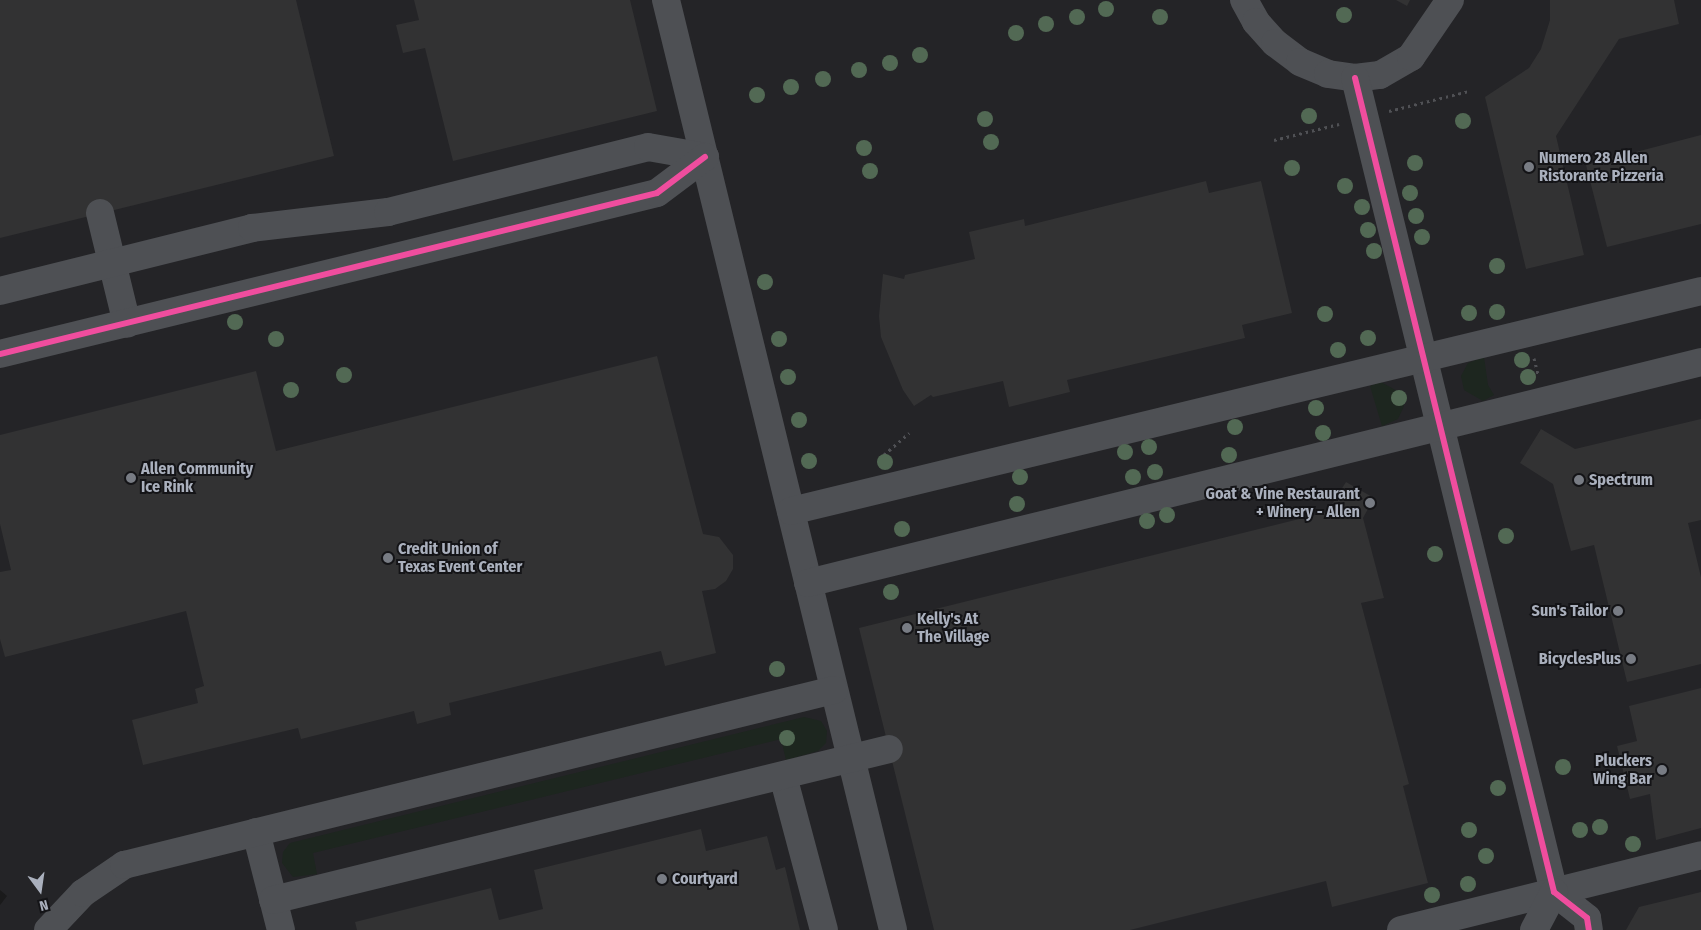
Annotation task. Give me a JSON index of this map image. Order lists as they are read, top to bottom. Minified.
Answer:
{"places":["Numero 28 Allen Ristorante Pizzeria","Allen Community Ice Rink","Spectrum","Goat & Vine Restaurant + Winery - Allen","Credit Union of Texas Event Center","Sun's Tailor","Kelly's At The Village","BicyclesPlus","Pluckers Wing Bar","Courtyard"],"north":"bottom"}
